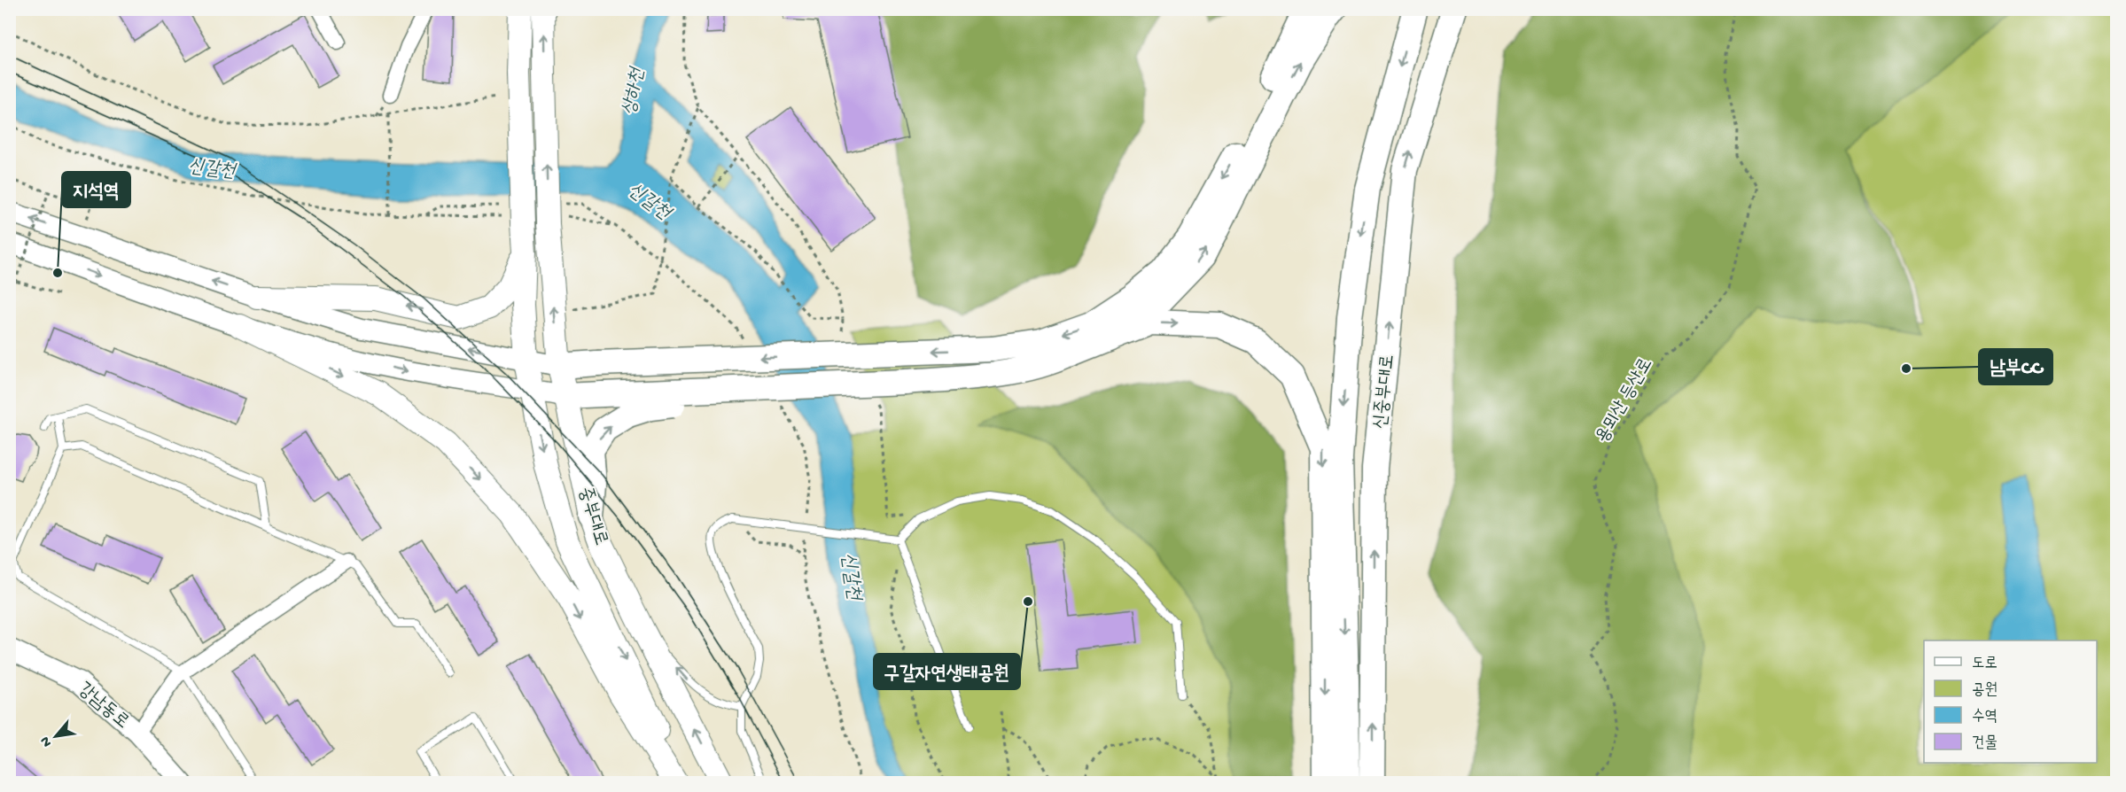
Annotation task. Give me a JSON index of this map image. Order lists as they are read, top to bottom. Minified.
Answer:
{"streets":{"highway":["신중부대로"],"main road":["중부대로","강남동로"],"path":["용뫼산 등산로"]},"water":["상하천","신갈천"],"places":["지석역","남부CC","구갈자연생태공원"],"legend":["도로","공원","수역","건물"],"north":"bottom left"}
